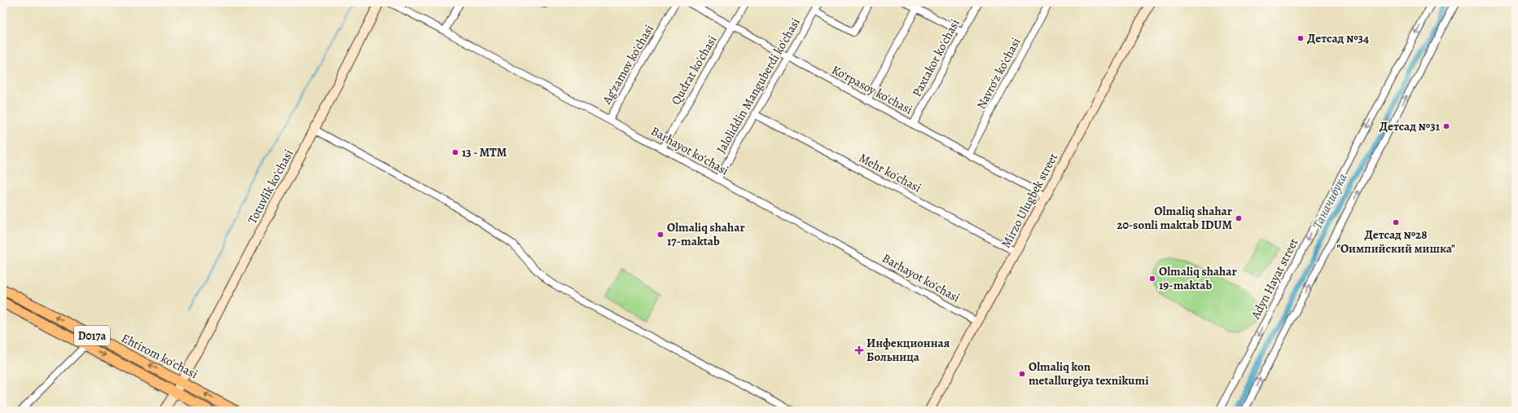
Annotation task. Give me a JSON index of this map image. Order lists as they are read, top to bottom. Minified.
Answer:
{"streets":{"main road":["Totuvlik ko'chasi","Mirzo Ulugbek street","D017a","Ehtirom ko'chasi"],"street":["Paxtakor ko'chasi","Ag‘zamov ko'chasi","Qudrat ko'chasi","Navro‘z ko'chasi","Jaloliddin Manguberdi ko'chasi","Ko‘rpasoy ko'chasi","Barhayot ko'chasi","Mehr ko'chasi","Adyn Hayat street"]},"crossings":[["Paxtakor ko'chasi","Ko‘rpasoy ko'chasi"],["Ag‘zamov ko'chasi","Barhayot ko'chasi"],["Qudrat ko'chasi","Ko‘rpasoy ko'chasi"],["Qudrat ko'chasi","Barhayot ko'chasi"],["Navro‘z ko'chasi","Ko‘rpasoy ko'chasi"],["Jaloliddin Manguberdi ko'chasi","Ko‘rpasoy ko'chasi"],["Jaloliddin Manguberdi ko'chasi","Barhayot ko'chasi"],["Jaloliddin Manguberdi ko'chasi","Mehr ko'chasi"],["Ko‘rpasoy ko'chasi","Mirzo Ulugbek street"],["Barhayot ko'chasi","Mirzo Ulugbek street"],["Mehr ko'chasi","Mirzo Ulugbek street"],["Totuvlik ko'chasi","Ehtirom ko'chasi"]],"water":["Таначибука"],"places":{"other":["Детсад №34","Детсад №31","13 - MTM","Olmaliq shahar 20-sonli maktab IDUM","Детсад №28 \"Оимпийский мишка\"","Olmaliq shahar 17-maktab","Olmaliq shahar 19-maktab","Olmaliq kon metallurgiya texnikumi"],"health":["Инфекционная Больница"]}}
